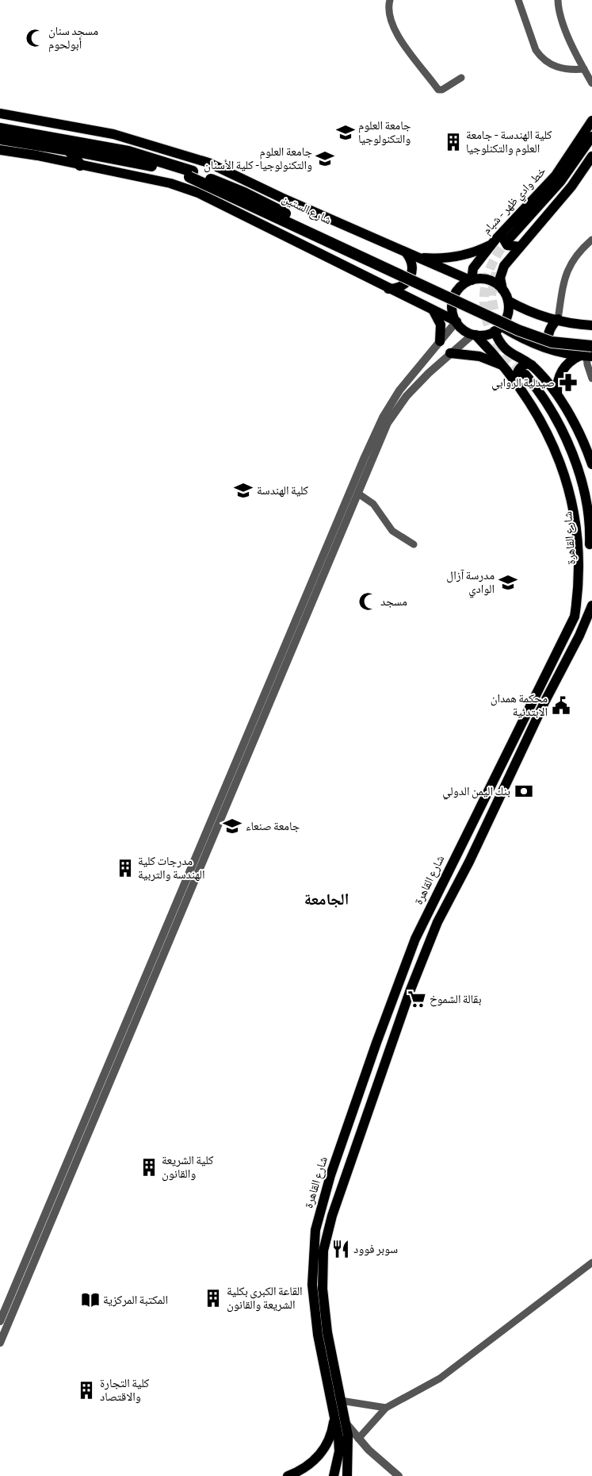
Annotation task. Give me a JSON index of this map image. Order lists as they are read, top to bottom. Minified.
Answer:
{"streets":{"highway":["شارع الستين"],"main road":["خط وادي ظهر - شبام","شارع القاهرة"]},"crossings":[["خط وادي ظهر - شبام","شارع الستين"],["خط وادي ظهر - شبام","شارع القاهرة"],["شارع الستين","شارع القاهرة"]],"districts":["الجامعة"],"places":{"mosque":["مسجد سنان أبولحوم","مسجد"],"school or university":["جامعة العلوم والتكنولوجيا","جامعة العلوم والتكنولوجيا- كلية الأسنان","كلية الهندسة","مدرسة آزال الوادي","جامعة صنعاء"],"building":["كلية الهندسة - جامعة العلوم والتكنلوجيا","مدرجات كلية الهندسة والتربية","كلية الشريعة والقانون","القاعة الكبرى بكلية الشريعة والقانون","كلية التجارة والاقتصاد"],"pharmacy":["صيدلية الروابي"],"public building":["محكمة همدان الابتدئية"],"bank":["بنك اليمن الدولي"],"supermarket":["بقالة الشموخ"],"restaurant":["سوبر فوود"],"library":["المكتبة المركزية"]}}
